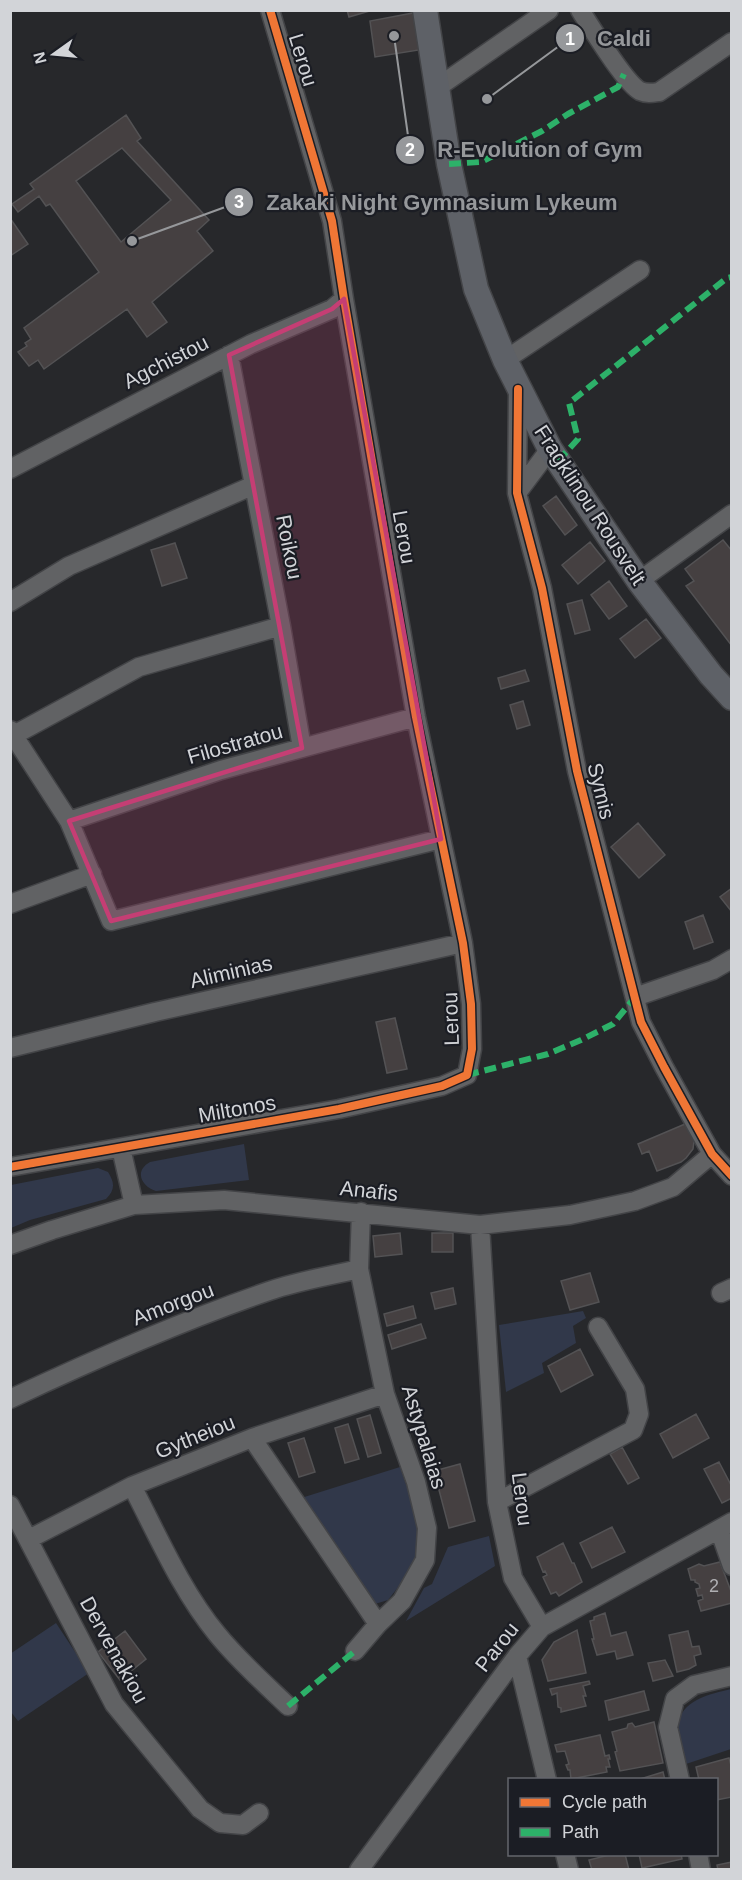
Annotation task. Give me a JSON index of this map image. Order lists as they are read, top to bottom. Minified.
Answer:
{"streets":{"main road":["Fragklinou Rousvelt"],"street":["Lerou","Agchistou","Roikou","Filostratou","Symis","Aliminias","Miltonos","Anafis","Amorgou","Gytheiou","Astypalaias","Parou","Dervenakiou"]},"crossings":[["Lerou","Agchistou"],["Lerou","Filostratou"],["Lerou","Aliminias"],["Lerou","Miltonos"],["Lerou","Anafis"],["Lerou","Parou"],["Agchistou","Roikou"],["Fragklinou Rousvelt","Symis"],["Roikou","Filostratou"],["Symis","Anafis"],["Anafis","Astypalaias"],["Amorgou","Astypalaias"],["Gytheiou","Astypalaias"],["Gytheiou","Dervenakiou"]],"places":["R-Evolution of Gym","Caldi","Zakaki Night Gymnasium Lykeum"],"house_numbers":["2"],"legend":["Cycle path","Path"],"north":"left"}
